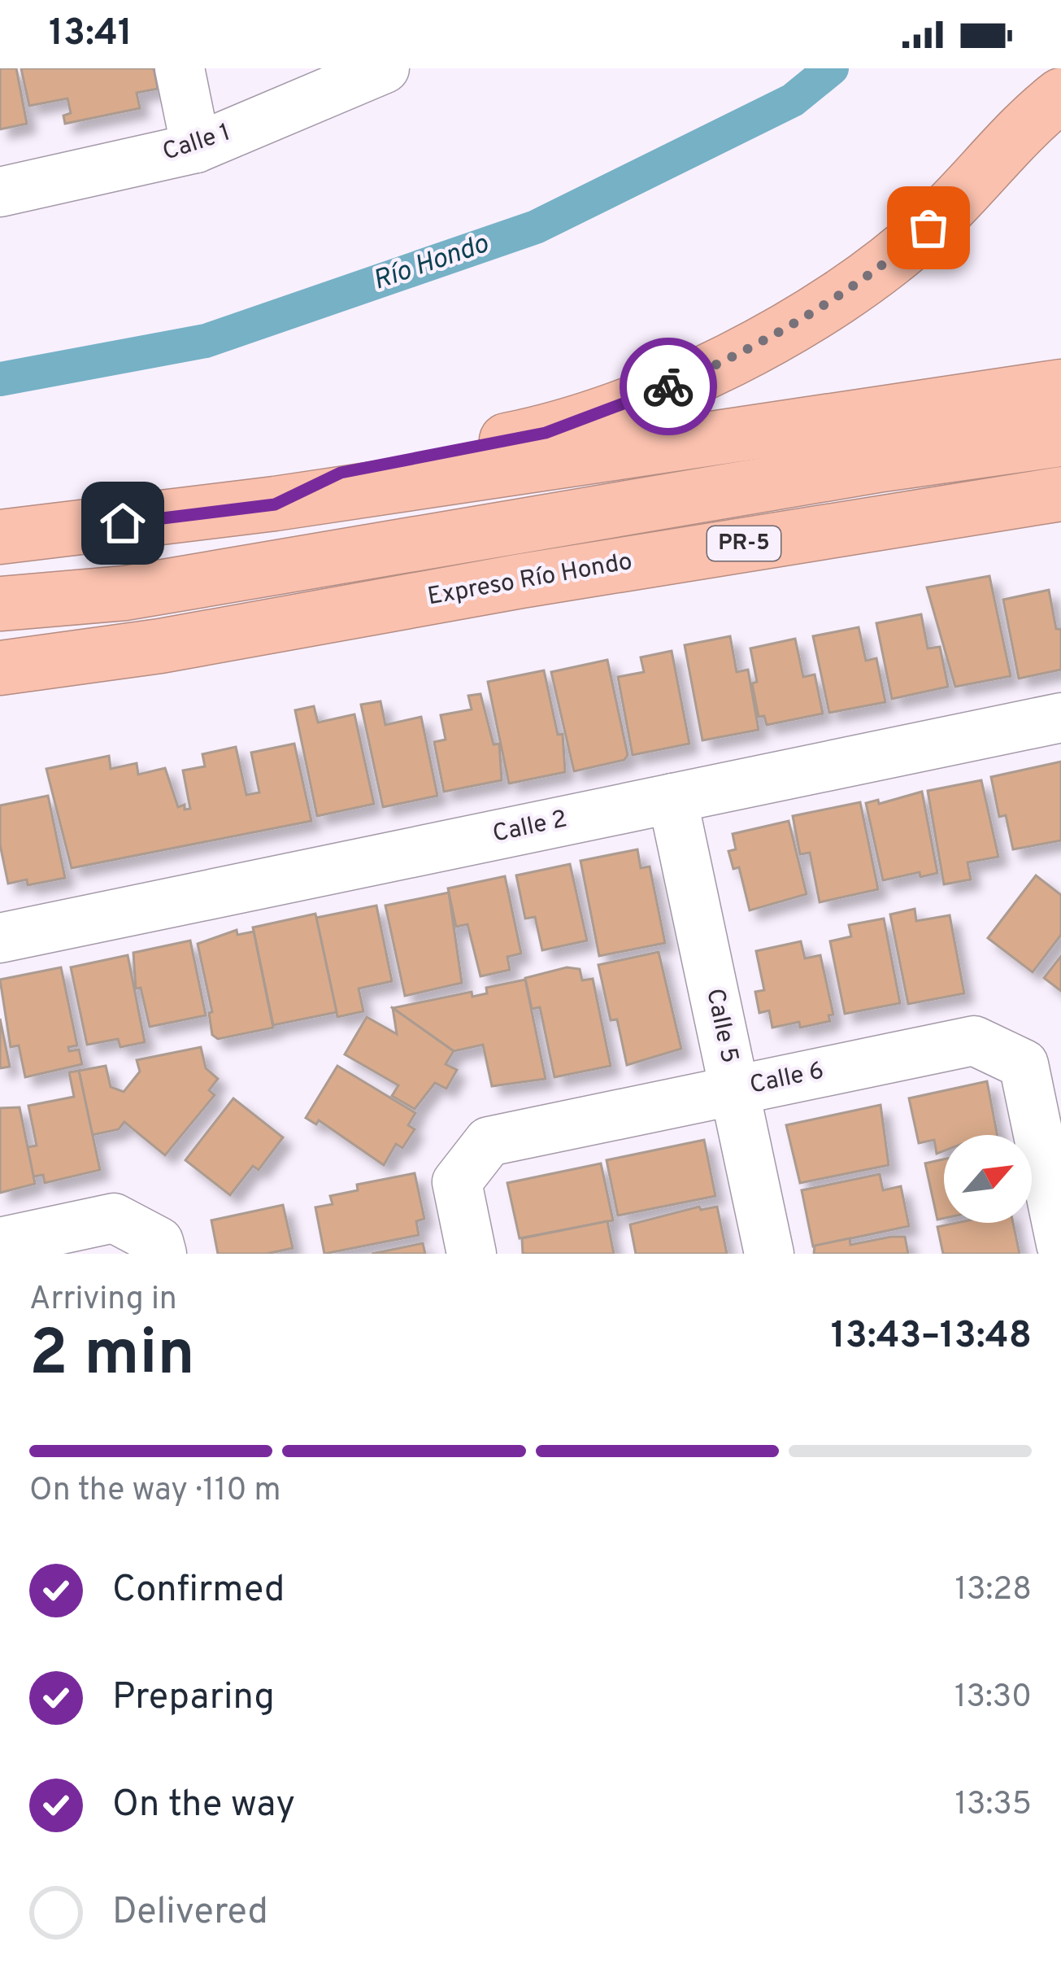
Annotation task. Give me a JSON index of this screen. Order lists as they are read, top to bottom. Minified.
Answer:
{"streets":{"highway":["PR-5","Expreso Río Hondo"],"street":["Calle 1","Calle 2","Calle 5","Calle 6"]},"crossings":[["Calle 2","Calle 5"],["Calle 5","Calle 6"]],"water":["Río Hondo"],"north":"top right","page":{"status":"13:41","heading":["2 min","Arriving in","13:43–13:48"],"bar":"On the way · 110 m","list":[["Confirmed","13:28"],["Preparing","13:30"],["On the way","13:35"],"Delivered"]}}
